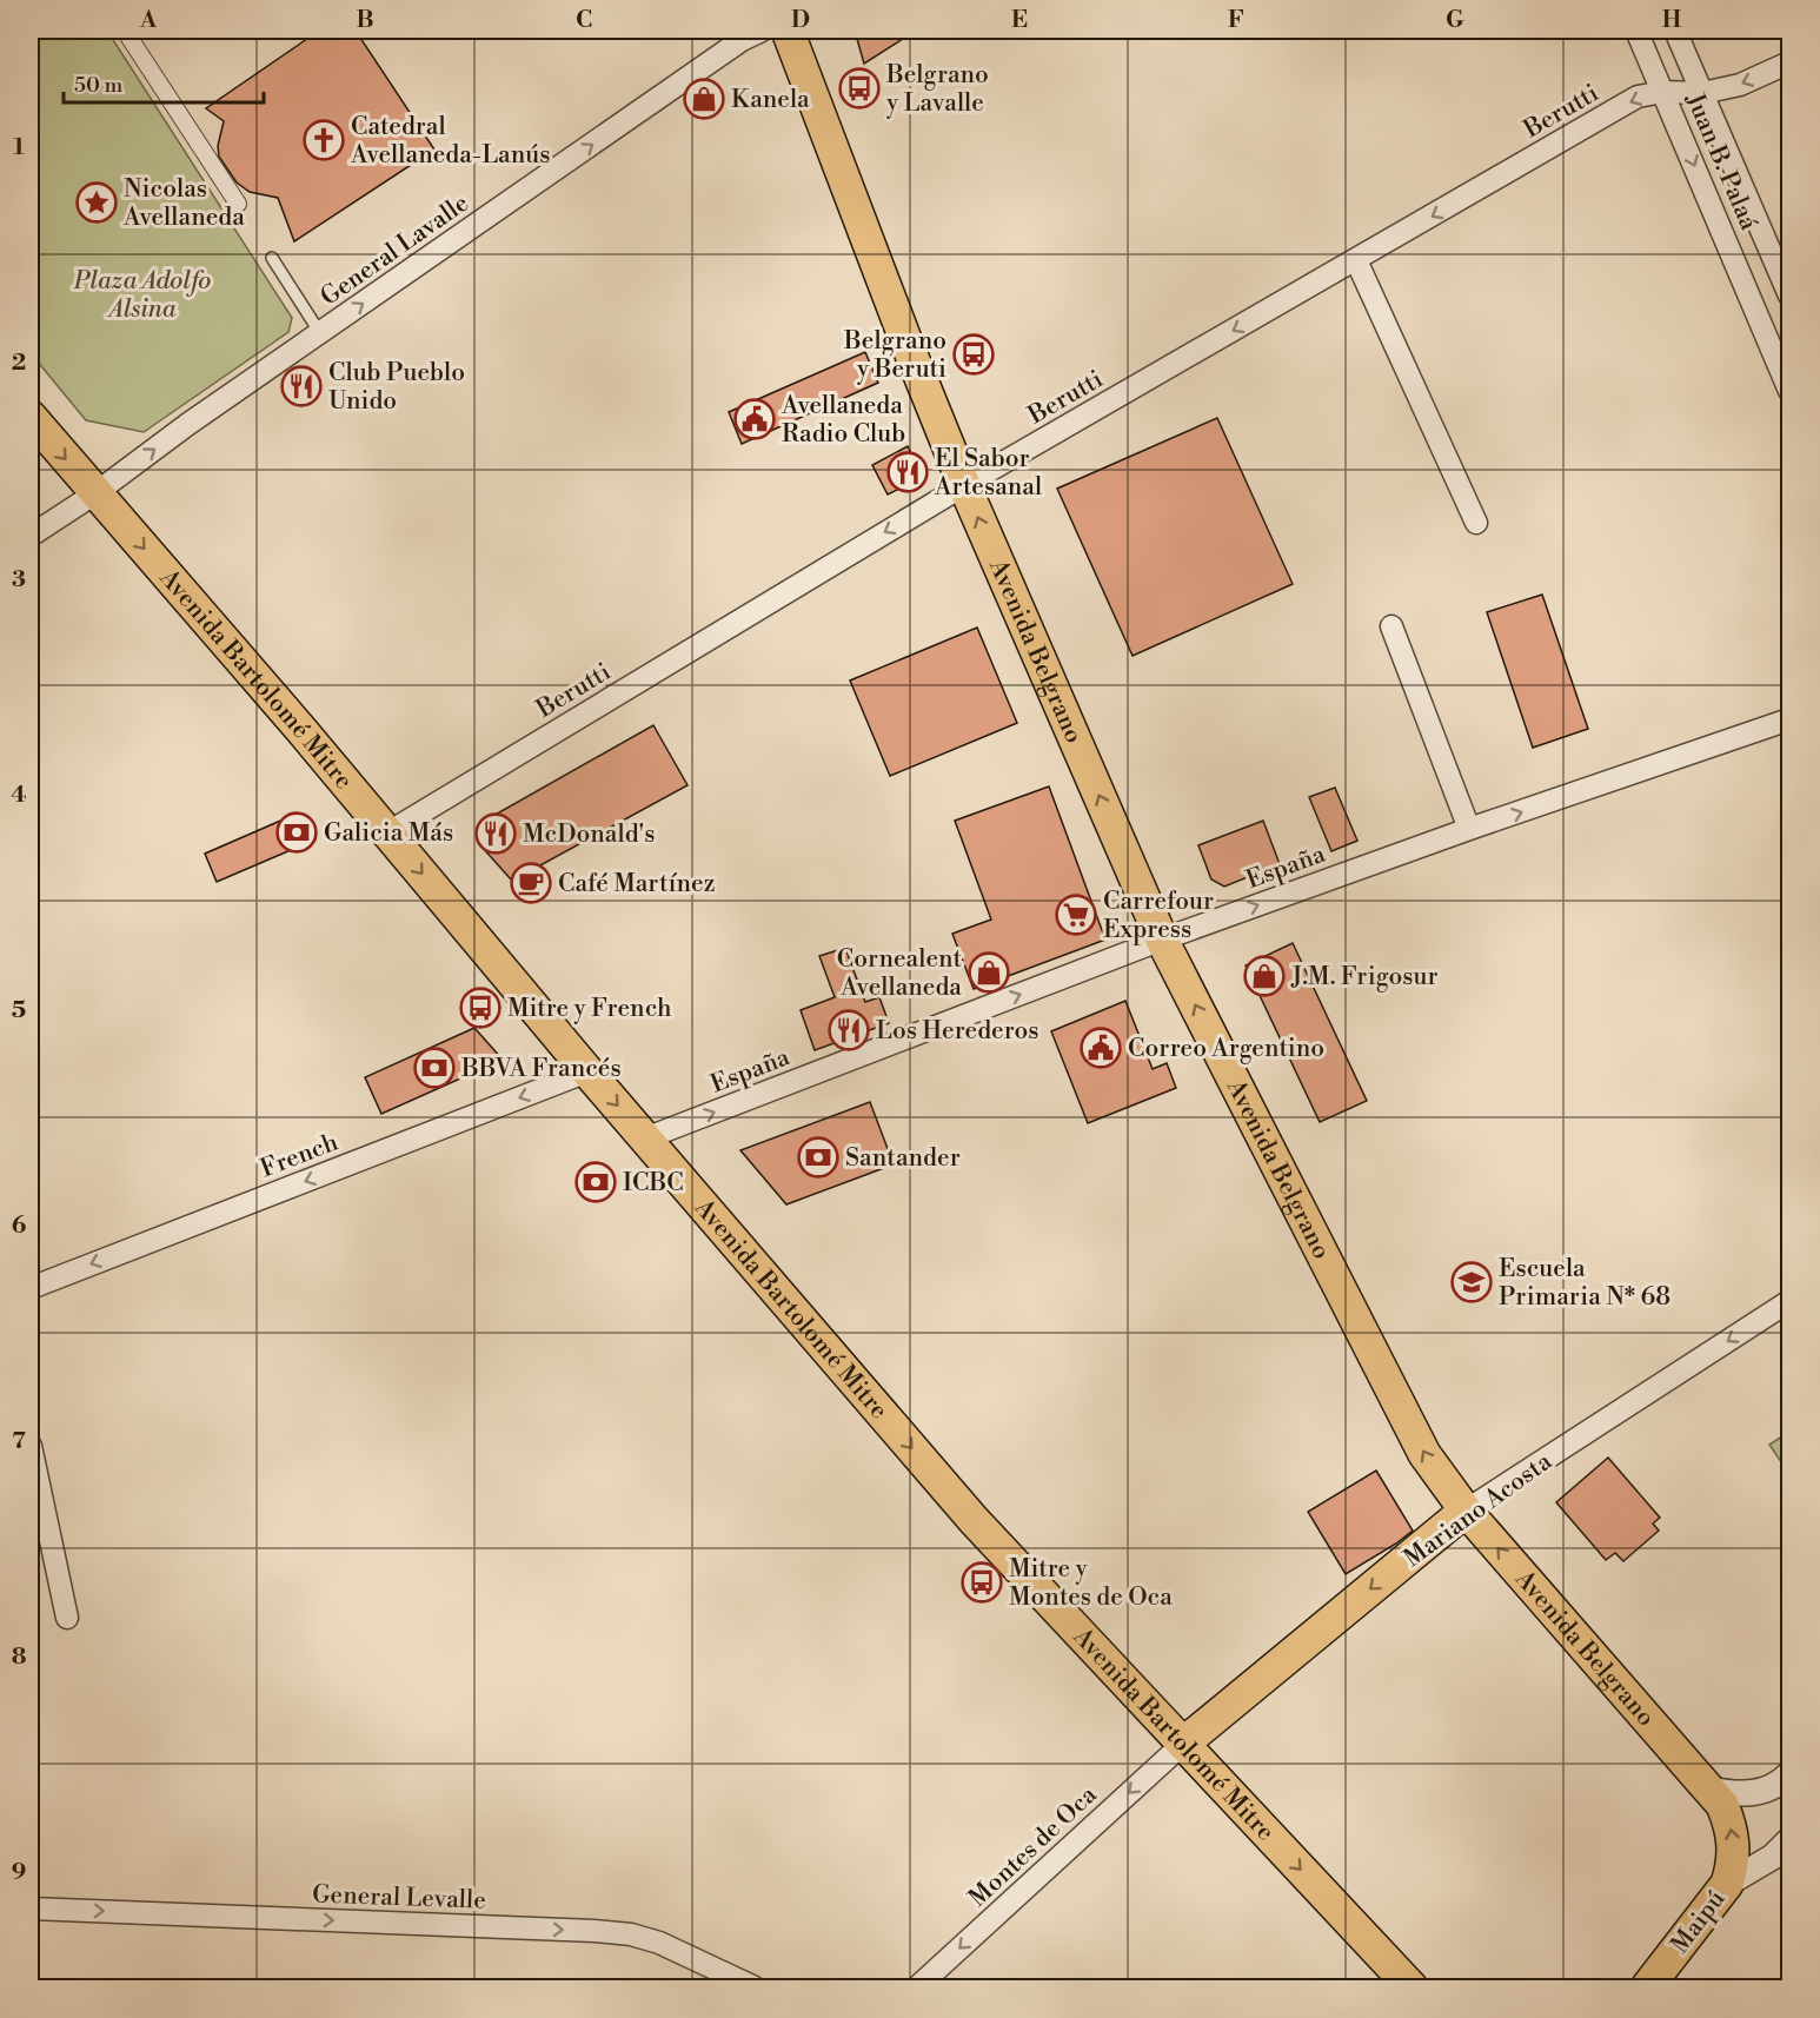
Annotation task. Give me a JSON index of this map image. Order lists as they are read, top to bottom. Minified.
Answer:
{"streets":{"main road":["Avenida Belgrano","Avenida Bartolomé Mitre","Mariano Acosta","Maipú"],"street":["Berutti","Juan B. Palaá","General Lavalle","España","French","Montes de Oca","General Levalle"]},"crossings":[["Berutti","Juan B. Palaá"],["Berutti","Avenida Belgrano"],["Berutti","Avenida Bartolomé Mitre"],["General Lavalle","Avenida Bartolomé Mitre"],["Avenida Belgrano","España"],["Avenida Belgrano","Mariano Acosta"],["Avenida Belgrano","Maipú"],["Avenida Bartolomé Mitre","España"],["Avenida Bartolomé Mitre","French"],["Avenida Bartolomé Mitre","Mariano Acosta"],["Avenida Bartolomé Mitre","Montes de Oca"],["Mariano Acosta","Montes de Oca"]],"one_way":["Berutti","General Lavalle","Avenida Belgrano","Avenida Bartolomé Mitre","España","French","Mariano Acosta","Montes de Oca","General Levalle"],"parks":["Plaza Adolfo Alsina"],"places":{"bus stop":["Belgrano y Lavalle","Belgrano y Beruti","Mitre y French","Mitre y Montes de Oca"],"shop":["Kanela","Cornealent Avellaneda","J.M. Frigosur"],"church":["Catedral Avellaneda-Lanús"],"place":["Nicolas Avellaneda"],"restaurant":["Club Pueblo Unido","El Sabor Artesanal","McDonald's","Los Herederos"],"public building":["Avellaneda Radio Club","Correo Argentino"],"bank":["Galicia Más","BBVA Francés","Santander","ICBC"],"cafe":["Café Martínez"],"supermarket":["Carrefour Express"],"school or university":["Escuela Primaria N* 68"]},"scale_bar":"50 m","grid":{"columns":["A","B","C","D","E","F","G","H"],"rows":["1","2","3","4","5","6","7","8","9"]}}
